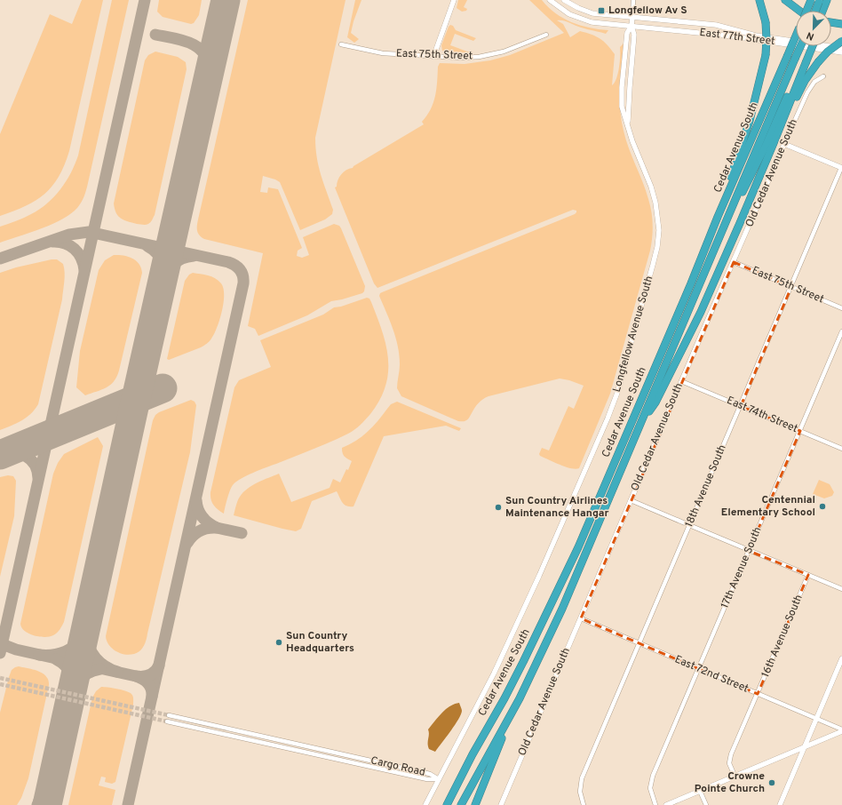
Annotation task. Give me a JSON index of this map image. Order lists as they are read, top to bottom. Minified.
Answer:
{"streets":{"highway":["Cedar Avenue South"],"street":["East 77th Street","East 75th Street","Old Cedar Avenue South","Longfellow Avenue South","East 74th Street","18th Avenue South","17th Avenue South","16th Avenue South","East 72nd Street","Cargo Road"]},"crossings":[["East 77th Street","Longfellow Avenue South"],["East 75th Street","Old Cedar Avenue South"],["East 75th Street","18th Avenue South"],["Old Cedar Avenue South","East 74th Street"],["Old Cedar Avenue South","East 72nd Street"],["Longfellow Avenue South","Cargo Road"],["East 74th Street","18th Avenue South"],["East 74th Street","17th Avenue South"],["18th Avenue South","East 72nd Street"],["17th Avenue South","East 72nd Street"],["16th Avenue South","East 72nd Street"]],"places":{"transit":["Longfellow Av S"],"other":["Centennial Elementary School","Sun Country Airlines Maintenance Hangar","Sun Country Headquarters","Crowne Pointe Church"]},"north":"bottom left"}
